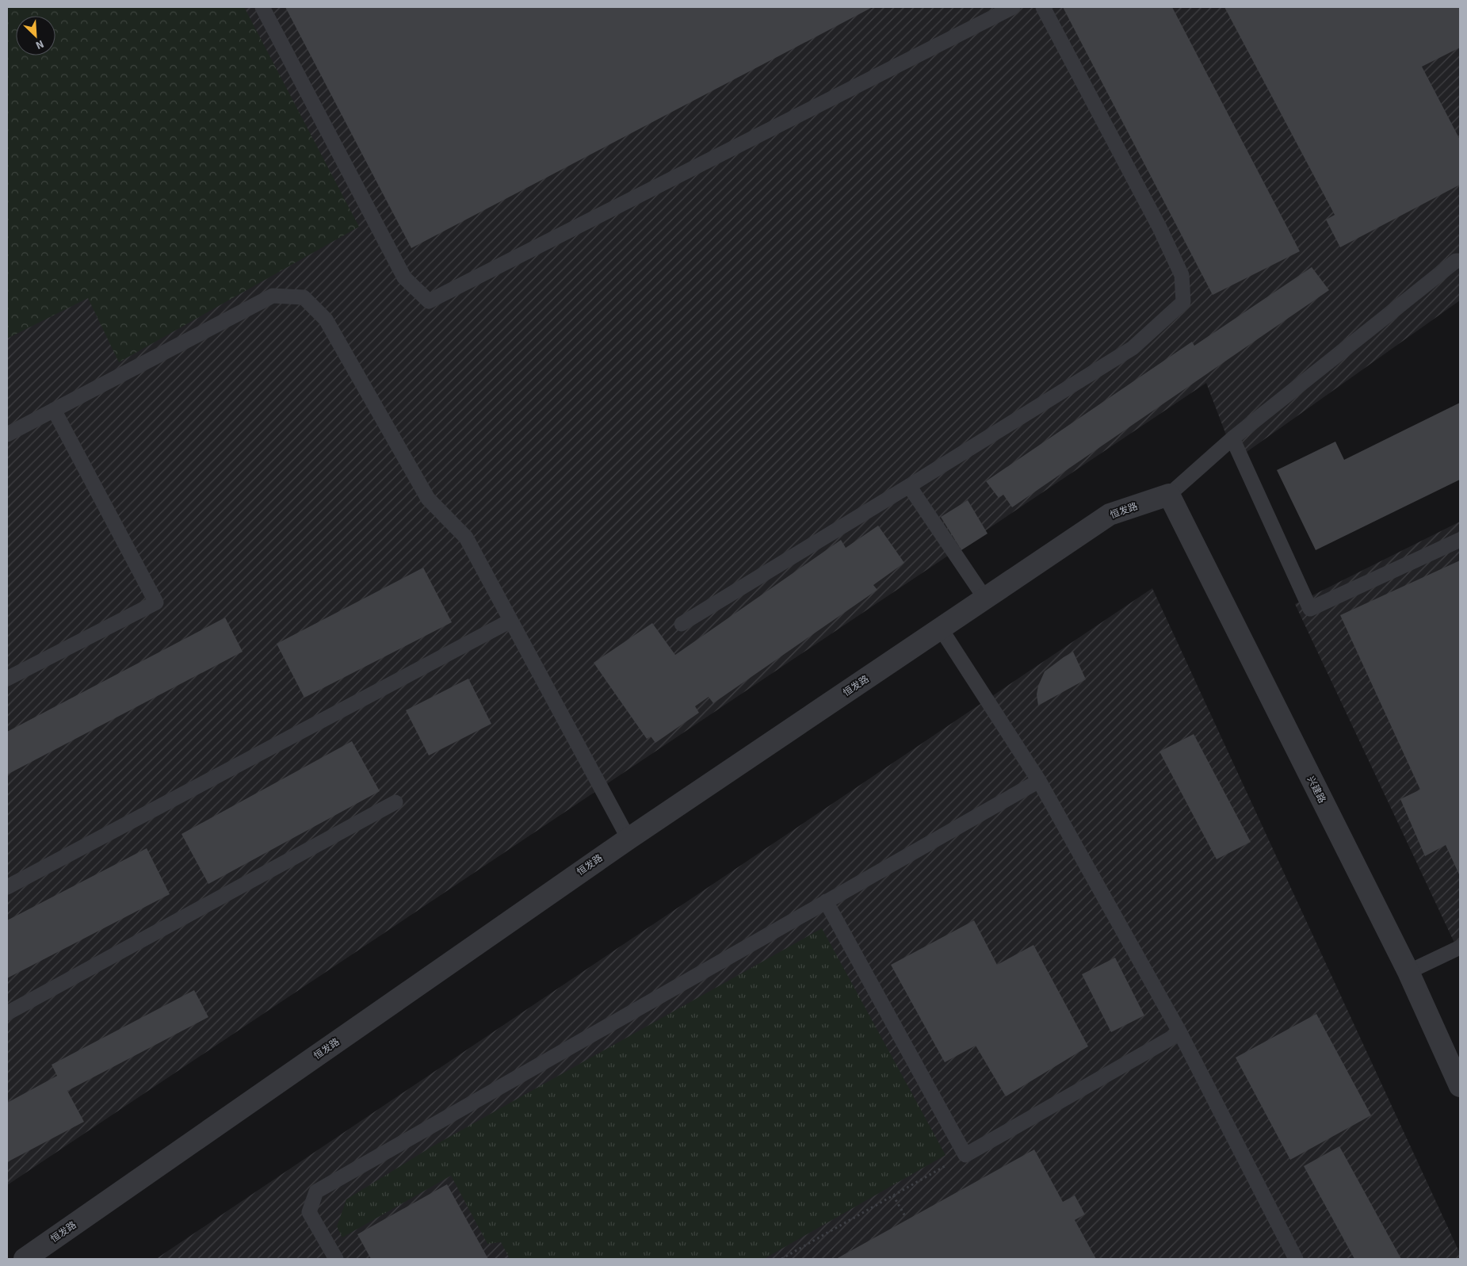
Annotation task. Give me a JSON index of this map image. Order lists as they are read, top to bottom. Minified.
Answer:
{"streets":{"street":["恒发路","兴建路"]},"crossings":[["恒发路","兴建路"]],"north":"bottom right"}
